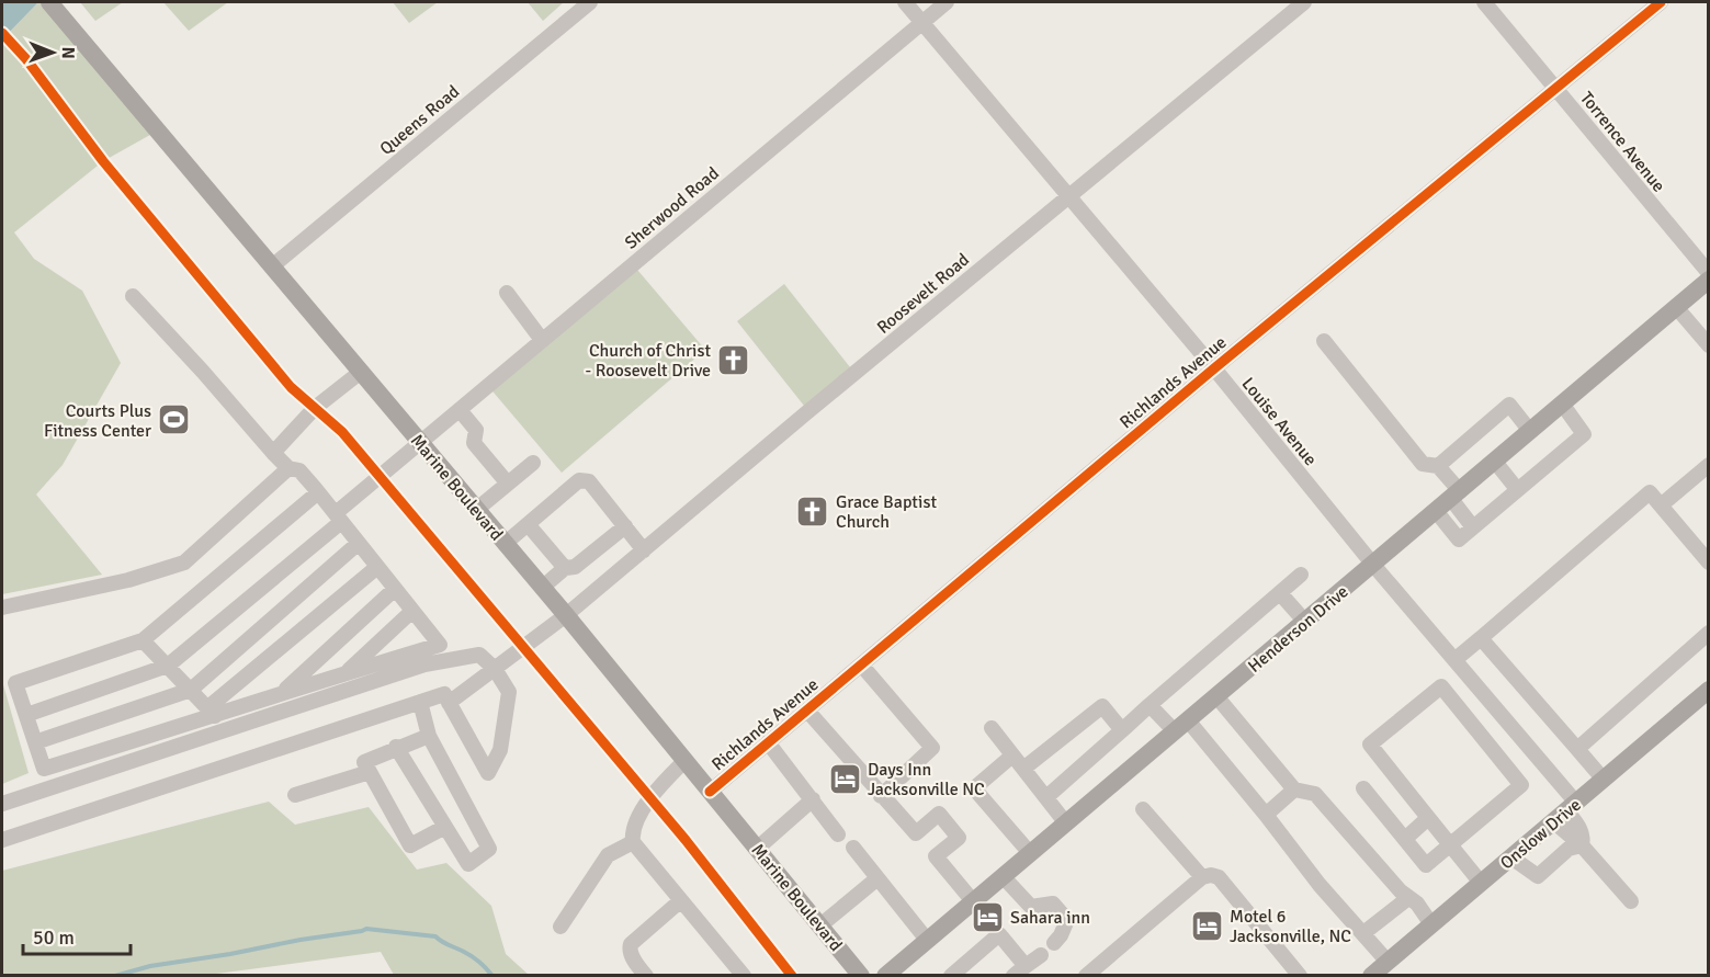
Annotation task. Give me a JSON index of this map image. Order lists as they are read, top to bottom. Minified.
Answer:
{"streets":{"main road":["Marine Boulevard","Henderson Drive","Onslow Drive"],"street":["Queens Road","Torrence Avenue","Sherwood Road","Roosevelt Road","Richlands Avenue","Louise Avenue"]},"crossings":[["Queens Road","Marine Boulevard"],["Torrence Avenue","Richlands Avenue"],["Sherwood Road","Louise Avenue"],["Sherwood Road","Marine Boulevard"],["Roosevelt Road","Louise Avenue"],["Roosevelt Road","Marine Boulevard"],["Richlands Avenue","Louise Avenue"],["Richlands Avenue","Marine Boulevard"],["Louise Avenue","Henderson Drive"],["Louise Avenue","Onslow Drive"]],"places":{"church":["Church of Christ - Roosevelt Drive","Grace Baptist Church"],"sports":["Courts Plus Fitness Center"],"hotel":["Days Inn Jacksonville NC","Sahara inn","Motel 6 Jacksonville, NC"]},"scale_bar":"50 m","north":"right"}
